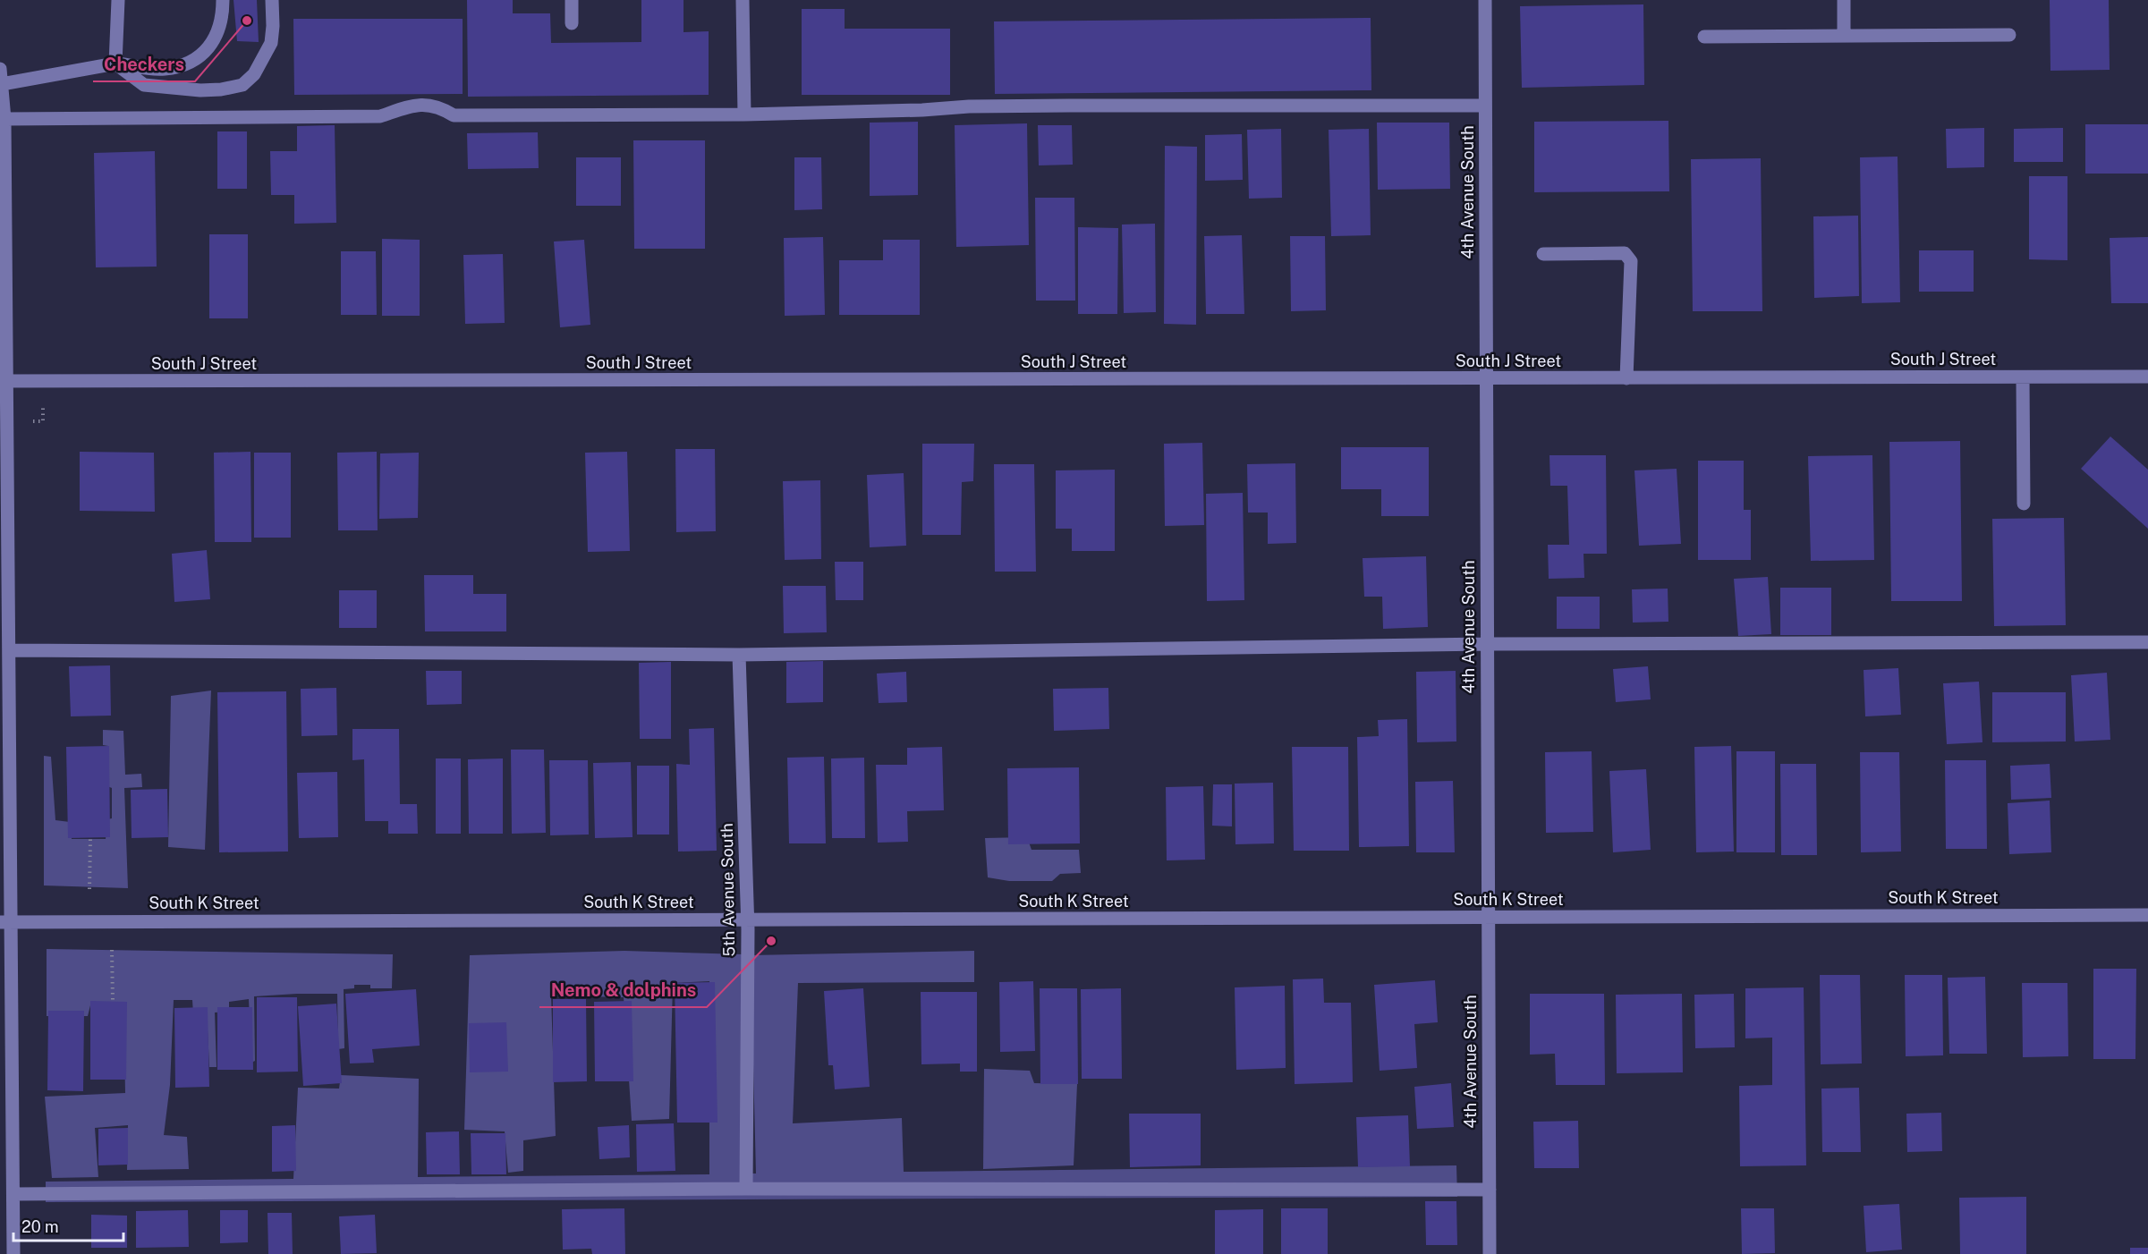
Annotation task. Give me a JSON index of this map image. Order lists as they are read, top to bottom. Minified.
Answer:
{"streets":{"street":["4th Avenue South","South J Street","5th Avenue South","South K Street"]},"crossings":[["4th Avenue South","South J Street"],["4th Avenue South","South K Street"],["5th Avenue South","South K Street"]],"places":["Checkers","Nemo & dolphins"],"scale_bar":"20 m"}
